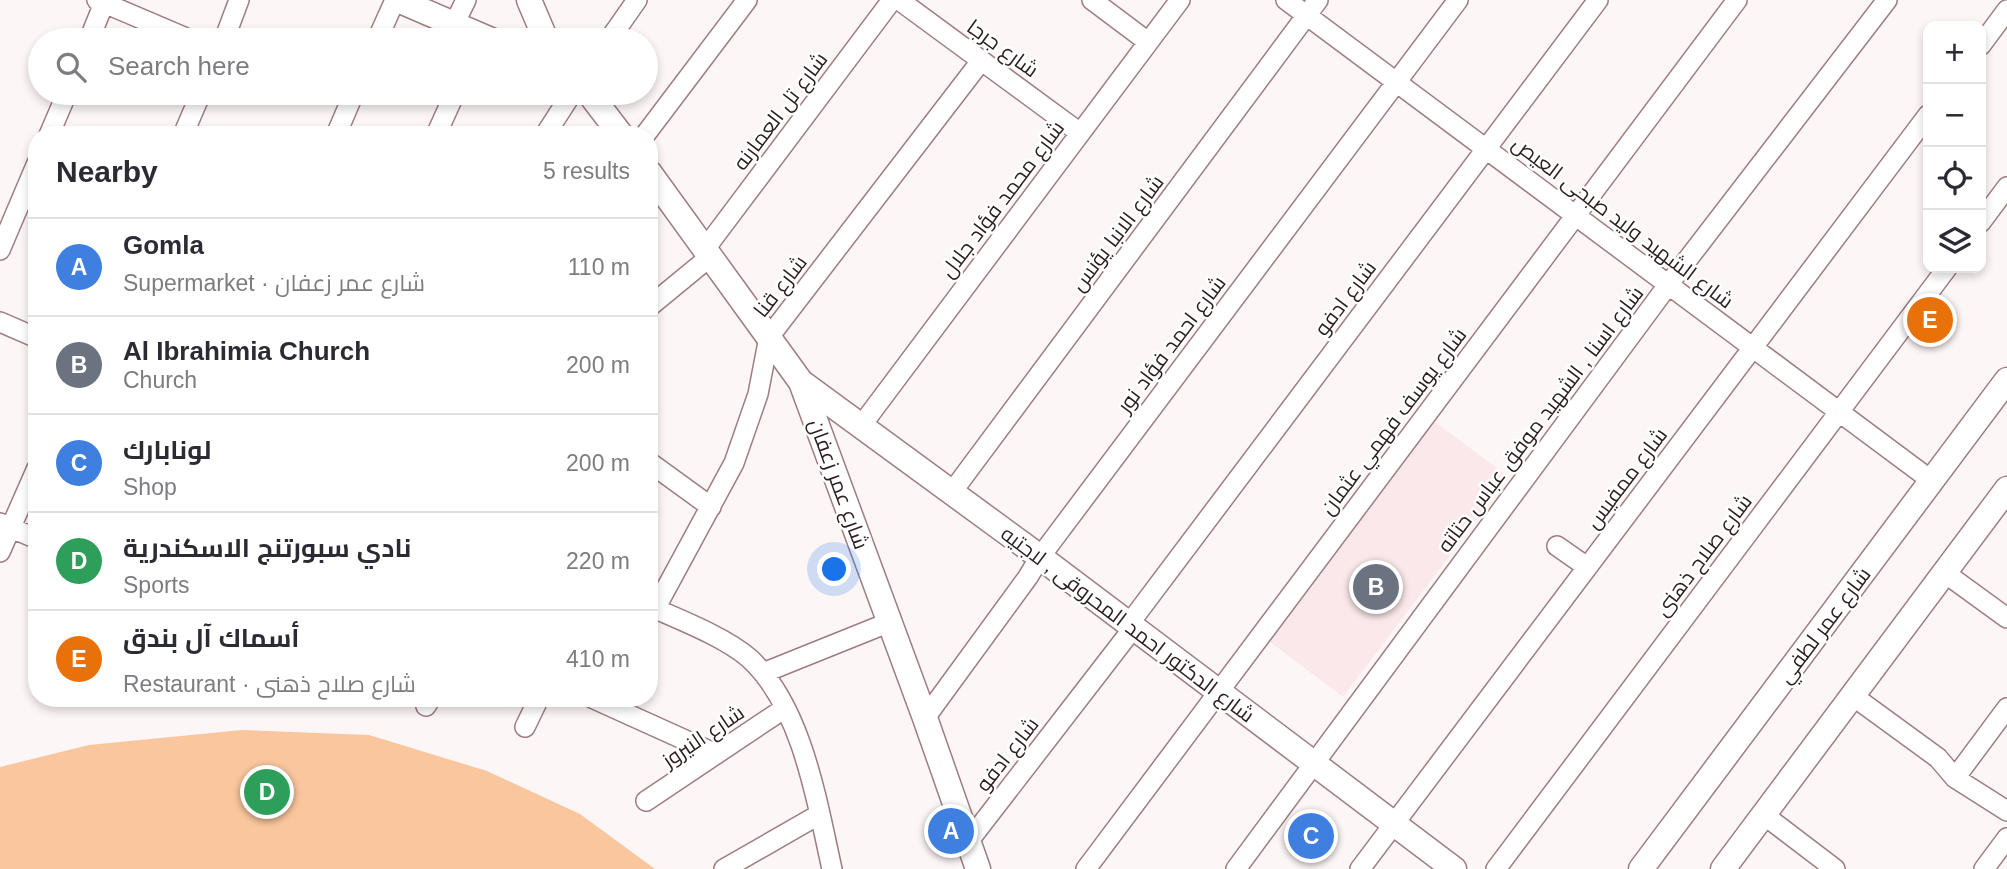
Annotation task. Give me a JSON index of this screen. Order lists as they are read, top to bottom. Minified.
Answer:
{"streets":{"street":["شارع جرجا","شارع تل العمارنه","شارع محمد فؤاد جلال","شارع الشهيد وليد صبحى العيص","شارع الانبا يؤنس","شارع قنا","شارع ادفو","شارع احمد فؤاد نور","شارع اسنا , الشهيد موفق عباس حتاته","شارع يوسف فهمي عثمان","شارع ممفيس","شارع عمر زعفان","شارع صلاح ذهنى","شارع الدكتور احمد المحروقى , لاجتيه","شارع عمر لطفي","شارع النيروز"]},"crossings":[["شارع جرجا","شارع محمد فؤاد جلال"],["شارع جرجا","شارع قنا"],["شارع تل العمارنه","شارع عمر زعفان"],["شارع محمد فؤاد جلال","شارع الدكتور احمد المحروقى , لاجتيه"],["شارع الشهيد وليد صبحى العيص","شارع الانبا يؤنس"],["شارع الشهيد وليد صبحى العيص","شارع ادفو"],["شارع الشهيد وليد صبحى العيص","شارع احمد فؤاد نور"],["شارع الشهيد وليد صبحى العيص","شارع اسنا , الشهيد موفق عباس حتاته"],["شارع الشهيد وليد صبحى العيص","شارع يوسف فهمي عثمان"],["شارع الشهيد وليد صبحى العيص","شارع ممفيس"],["شارع الشهيد وليد صبحى العيص","شارع صلاح ذهنى"],["شارع الشهيد وليد صبحى العيص","شارع عمر لطفي"],["شارع الانبا يؤنس","شارع الدكتور احمد المحروقى , لاجتيه"],["شارع قنا","شارع عمر زعفان"],["شارع ادفو","شارع عمر زعفان"],["شارع ادفو","شارع الدكتور احمد المحروقى , لاجتيه"],["شارع احمد فؤاد نور","شارع عمر زعفان"],["شارع احمد فؤاد نور","شارع الدكتور احمد المحروقى , لاجتيه"],["شارع اسنا , الشهيد موفق عباس حتاته","شارع الدكتور احمد المحروقى , لاجتيه"],["شارع يوسف فهمي عثمان","شارع الدكتور احمد المحروقى , لاجتيه"],["شارع ممفيس","شارع الدكتور احمد المحروقى , لاجتيه"],["شارع عمر زعفان","شارع الدكتور احمد المحروقى , لاجتيه"]],"page":{"map_buttons":["+","−"],"search":"Search here","heading":["Nearby","5 results"],"list":[{"mark":"A","name":"Gomla","note":"Supermarket · شارع عمر زعفان","value":"110 m"},{"mark":"B","name":"Al Ibrahimia Church","note":"Church","value":"200 m"},{"mark":"C","name":"لونابارك","note":"Shop","value":"200 m"},{"mark":"D","name":"نادي سبورتنج الاسكندرية","note":"Sports","value":"220 m"},{"mark":"E","name":"أسماك آل بندق","note":"Restaurant · شارع صلاح ذهنى","value":"410 m"}],"pins":["E","B","D","A","C"]}}
